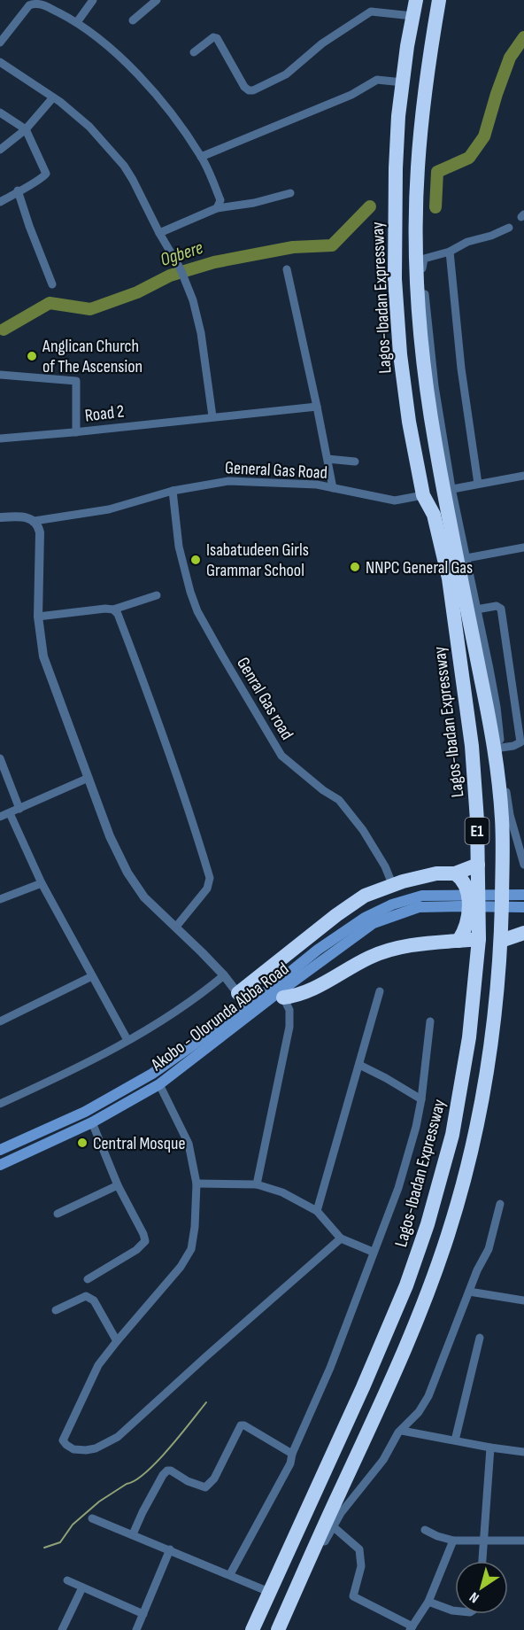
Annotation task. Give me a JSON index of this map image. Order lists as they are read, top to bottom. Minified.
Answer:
{"streets":{"highway":["Lagos-Ibadan Expressway","E1"],"main road":["Akobo - Olorunda Abba Road"],"street":["Road 2","General Gas Road","Genral Gas road"]},"crossings":[["Lagos-Ibadan Expressway","General Gas Road"],["General Gas Road","Genral Gas road"]],"water":["Ogbere"],"places":["Anglican Church of The Ascension","Isabatudeen Girls Grammar School","NNPC General Gas","Central Mosque"],"north":"bottom left"}
